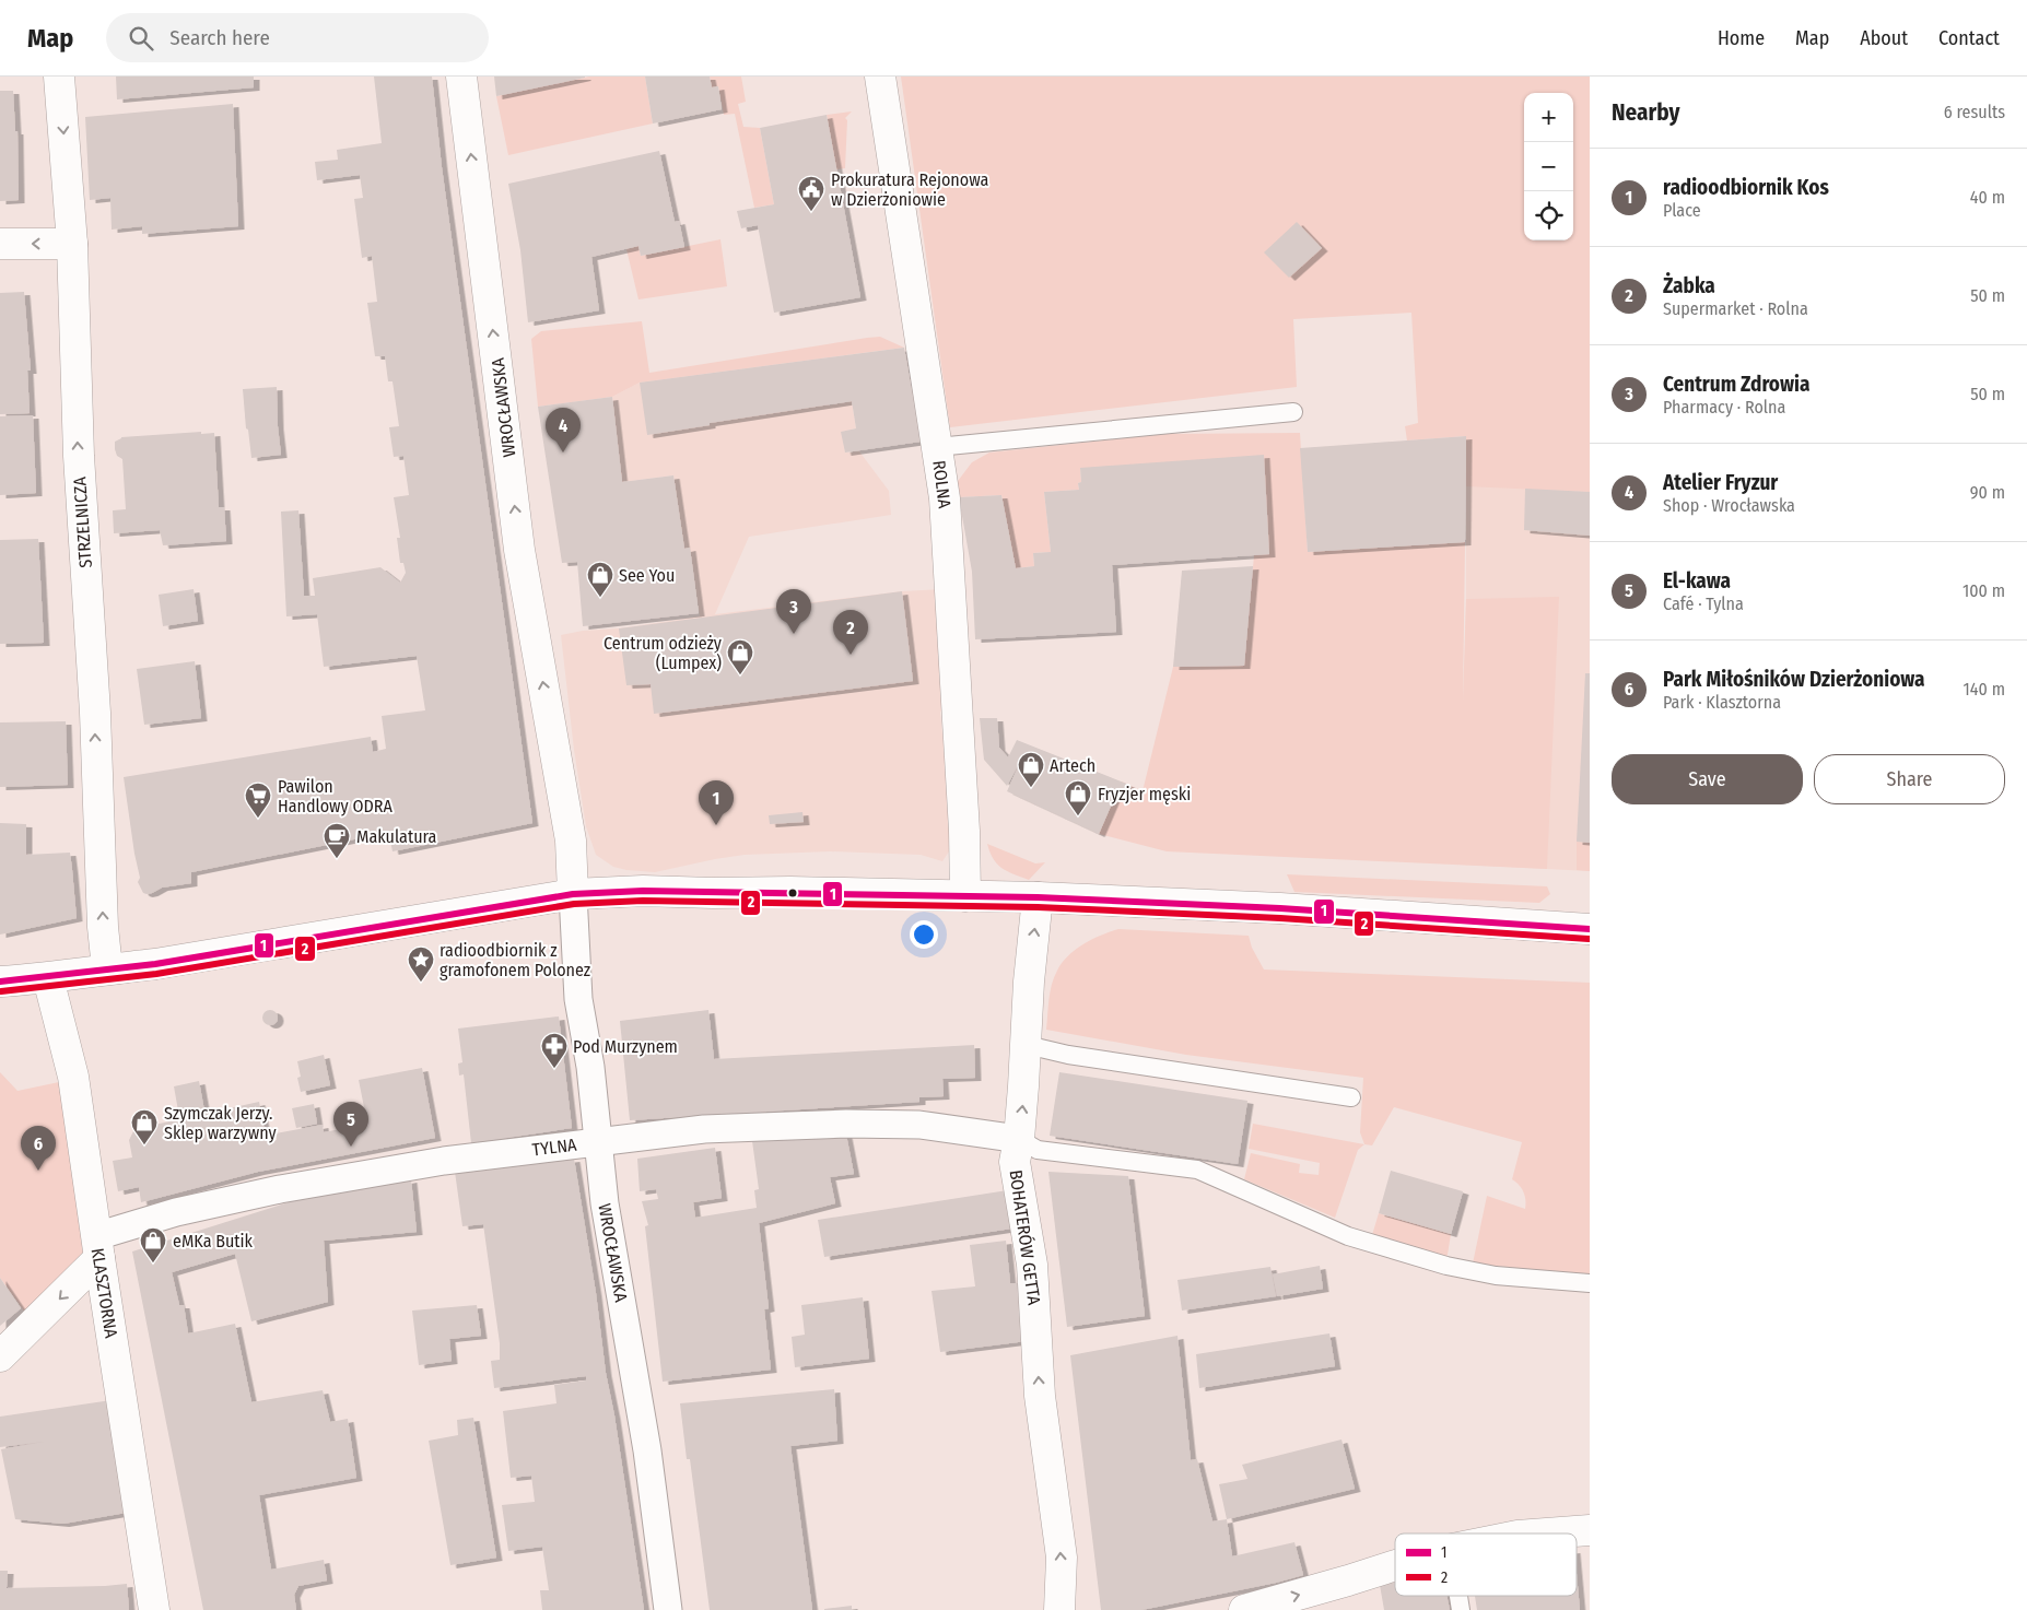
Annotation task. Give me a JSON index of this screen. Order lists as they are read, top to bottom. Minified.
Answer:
{"streets":{"street":["WROCŁAWSKA","ROLNA","STRZELNICZA","TYLNA","BOHATERÓW GETTA","KLASZTORNA"]},"crossings":[["WROCŁAWSKA","TYLNA"],["TYLNA","BOHATERÓW GETTA"],["TYLNA","KLASZTORNA"]],"one_way":["WROCŁAWSKA","BOHATERÓW GETTA"],"places":{"public building":["Prokuratura Rejonowa w Dzierżoniowie"],"shop":["See You","Centrum odzieży (Lumpex)","Artech","Fryzjer męski","Szymczak Jerzy. Sklep warzywny","eMKa Butik"],"supermarket":["Pawilon Handlowy ODRA"],"cafe":["Makulatura"],"place":["radioodbiornik z gramofonem Polonez"],"pharmacy":["Pod Murzynem"]},"lines":["transit line 1","transit line 2"],"legend":["1","2"],"page":{"header":"Map","search":"Search here","nav":["Home","Map","About","Contact"],"heading":["Nearby","6 results"],"map_buttons":["+","−"],"list":[{"mark":"1","name":"radioodbiornik Kos","note":"Place","value":"40 m"},{"mark":"2","name":"Żabka","note":"Supermarket · Rolna","value":"50 m"},{"mark":"3","name":"Centrum Zdrowia","note":"Pharmacy · Rolna","value":"50 m"},{"mark":"4","name":"Atelier Fryzur","note":"Shop · Wrocławska","value":"90 m"},{"mark":"5","name":"El-kawa","note":"Café · Tylna","value":"100 m"},{"mark":"6","name":"Park Miłośników Dzierżoniowa","note":"Park · Klasztorna","value":"140 m"}],"pins":["4","3","2","1","5","6"],"buttons":["Save","Share"]}}
